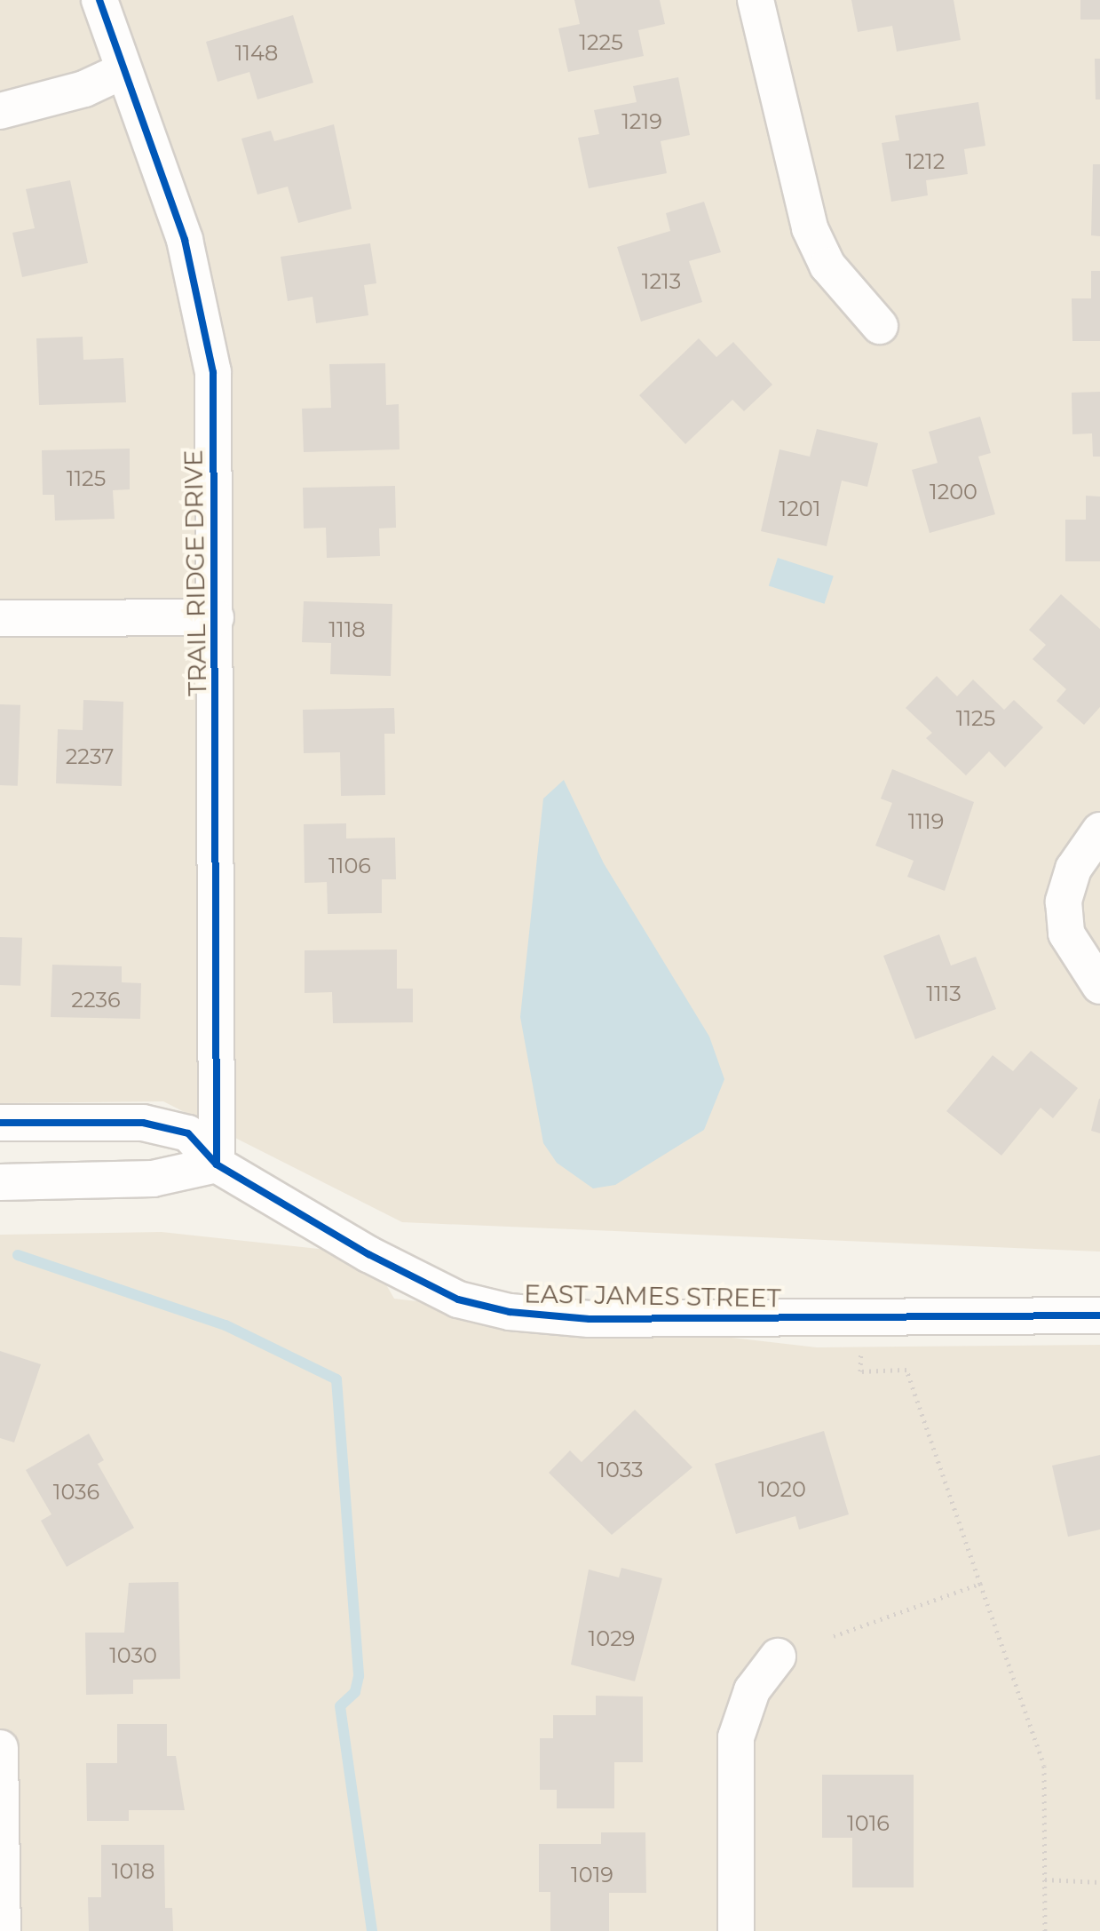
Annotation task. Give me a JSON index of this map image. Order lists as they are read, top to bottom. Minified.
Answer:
{"streets":{"street":["TRAIL RIDGE DRIVE","EAST JAMES STREET"]},"crossings":[["TRAIL RIDGE DRIVE","EAST JAMES STREET"]],"house_numbers":["1225","1148","1219","1212","1213","1125","1200","1201","1118","1125","2237","1119","1106","1113","2236","1033","1020","1036","1029","1030","1016","1018","1019"]}
